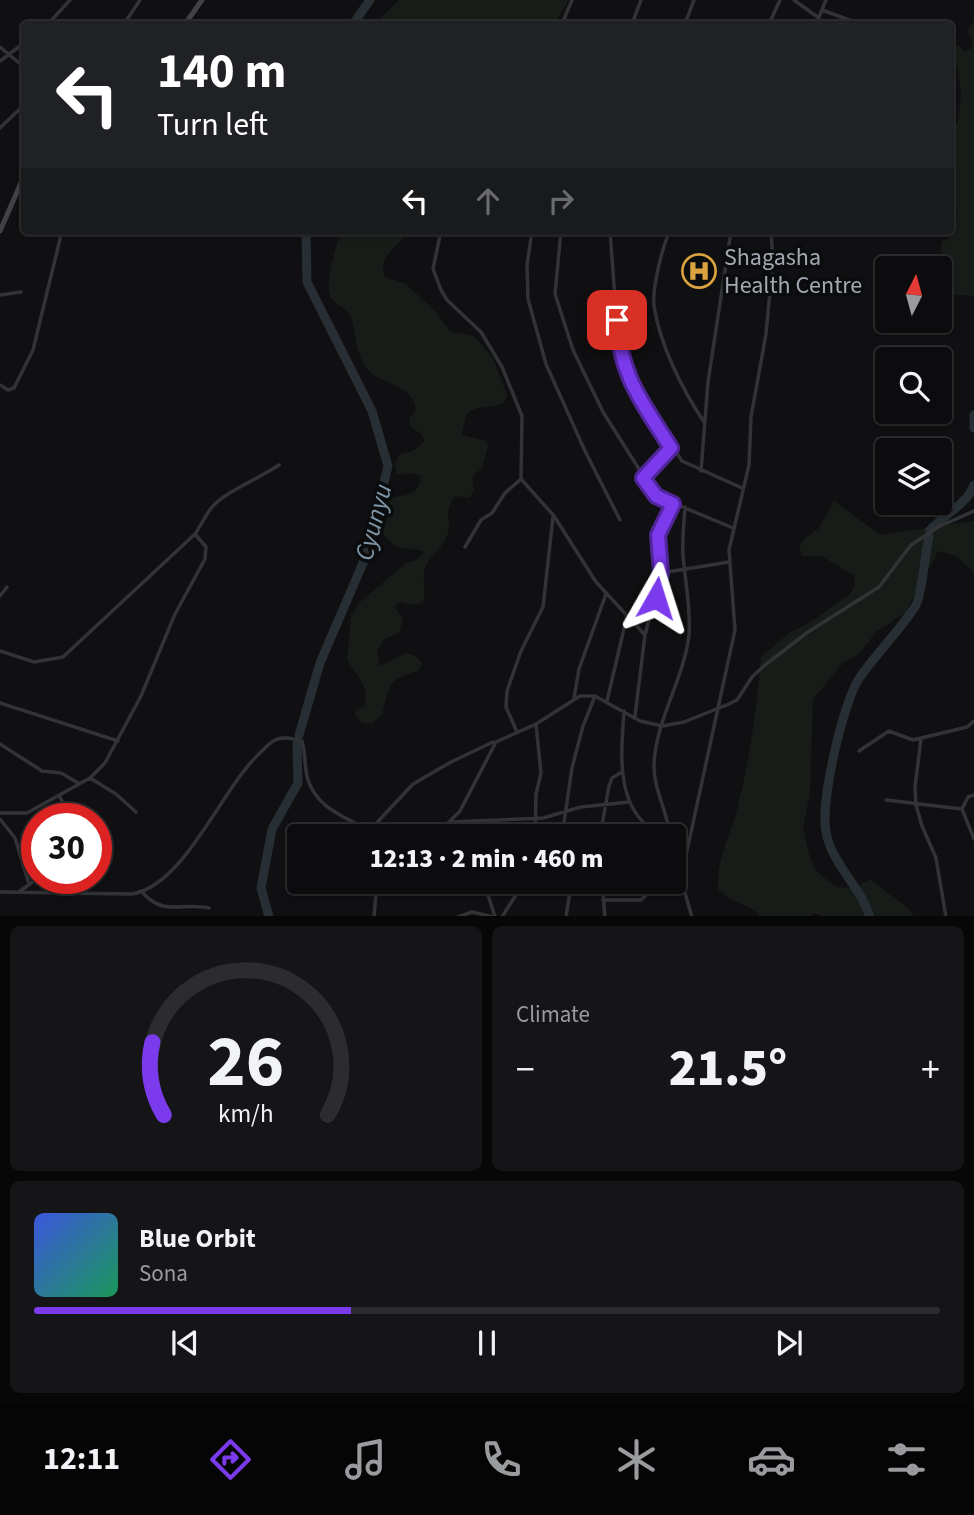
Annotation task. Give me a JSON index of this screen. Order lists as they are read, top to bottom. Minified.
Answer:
{"water":["Cyunyu"],"places":{"hospital":["Shagasha Health Centre"]},"north":"top","page":{"turn":["140 m","Turn left"],"limit":"30","trip":"12:13 · 2 min · 460 m","tile":"Climate","heat":["−","21.5°","+"],"song":["Blue Orbit","Sona"],"tabs":"12:11","gauge":["26","km/h"]}}
